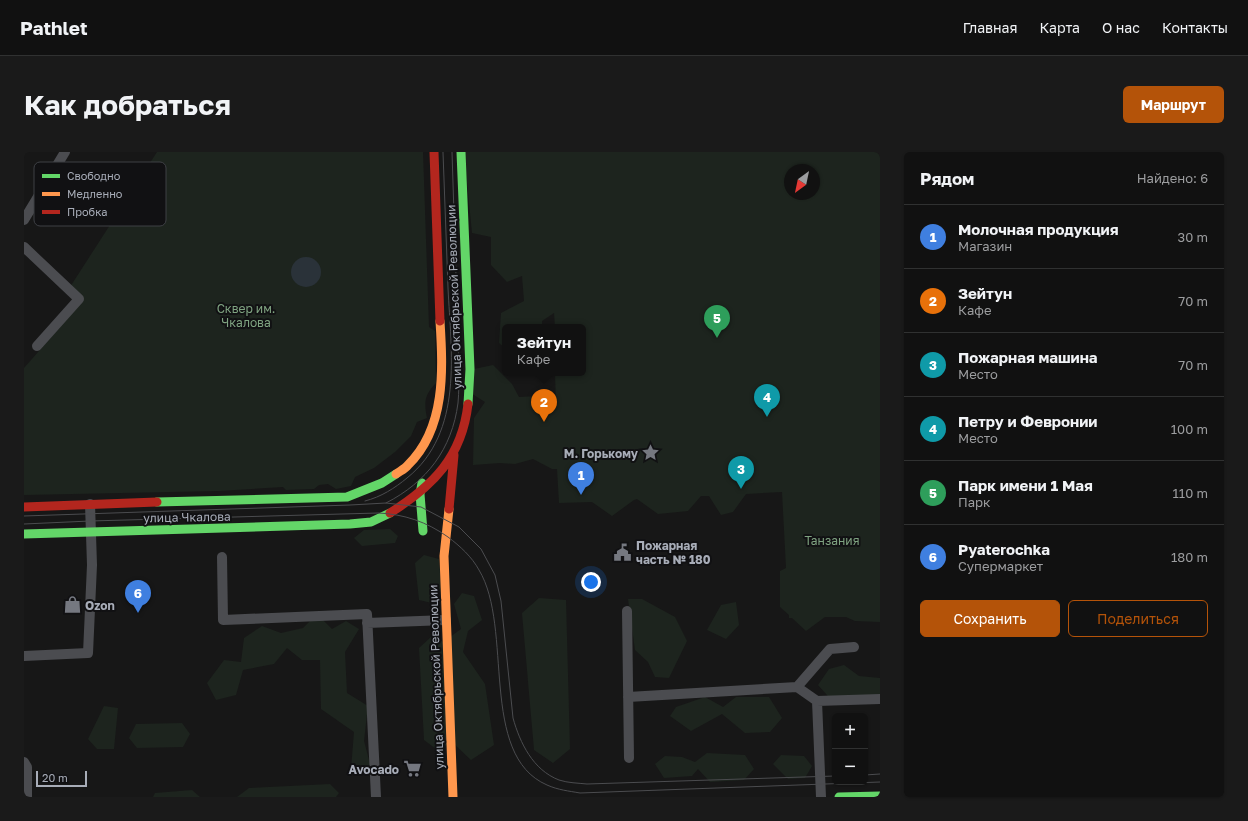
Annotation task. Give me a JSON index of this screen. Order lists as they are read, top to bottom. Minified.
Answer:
{"streets":{"main road":["улица Октябрьской Революции","улица Чкалова"]},"crossings":[["улица Октябрьской Революции","улица Чкалова"]],"parks":["Сквер им. Чкалова","Танзания"],"places":{"place":["М. Горькому"],"public building":["Пожарная часть № 180"],"shop":["Ozon"],"supermarket":["Avocado"]},"legend":["Свободно","Медленно","Пробка"],"scale_bar":"20 m","north":"bottom left","page":{"header":"Pathlet","nav":["Главная","Карта","О нас","Контакты"],"buttons":["Маршрут",["Сохранить","Поделиться"]],"title":"Как добраться","heading":["Рядом","Найдено: 6"],"list":[{"mark":"1","name":"Молочная продукция","note":"Магазин","value":"30 m"},{"mark":"2","name":"Зейтун","note":"Кафе","value":"70 m"},{"mark":"3","name":"Пожарная машина","note":"Место","value":"70 m"},{"mark":"4","name":"Петру и Февронии","note":"Место","value":"100 m"},{"mark":"5","name":"Парк имени 1 Мая","note":"Парк","value":"110 m"},{"mark":"6","name":"Pyaterochka","note":"Супермаркет","value":"180 m"}],"pins":["5","4","2","3","1","6"],"popup":["Зейтун","Кафе"],"map_buttons":["+","−"],"scale":"20 m"}}
